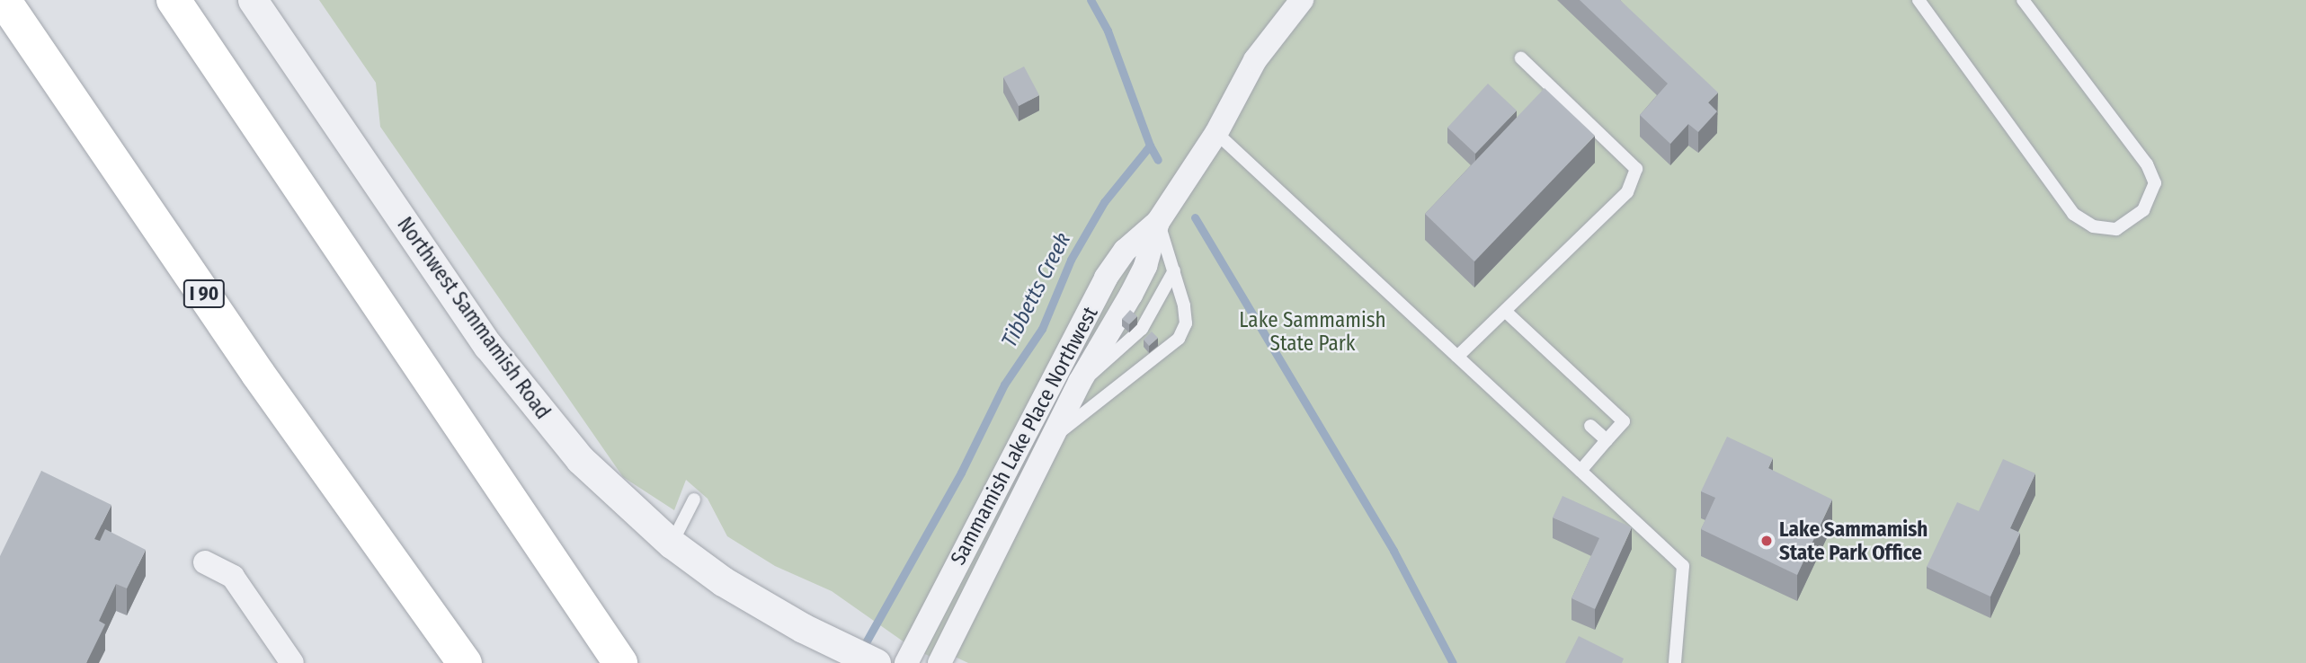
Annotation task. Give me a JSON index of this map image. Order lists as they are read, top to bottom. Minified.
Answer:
{"streets":{"highway":["I 90"],"street":["Northwest Sammamish Road","Sammamish Lake Place Northwest"]},"water":["Tibbetts Creek"],"parks":["Lake Sammamish State Park"],"places":["Lake Sammamish State Park Office"]}
